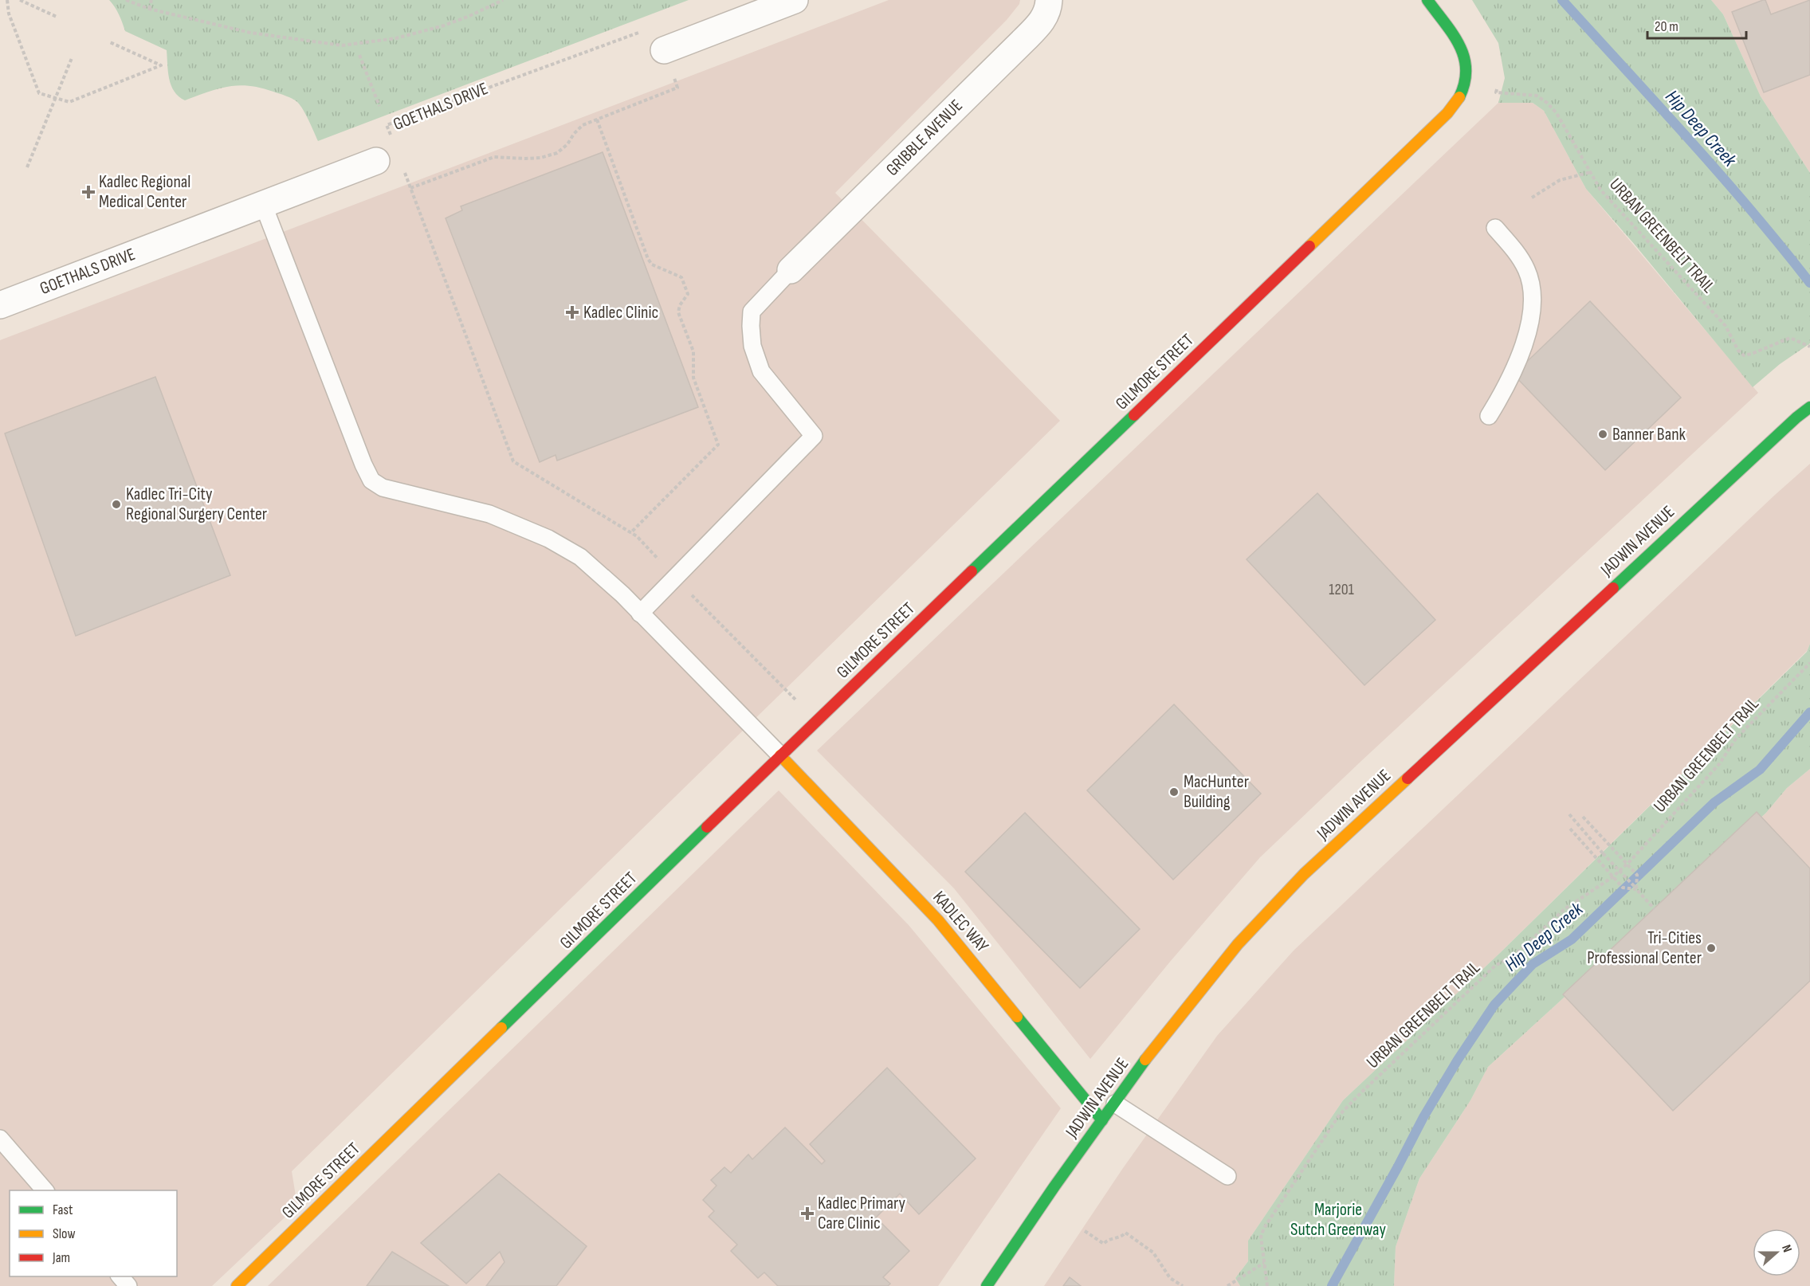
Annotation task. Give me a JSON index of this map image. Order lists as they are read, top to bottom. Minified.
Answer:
{"streets":{"street":["GOETHALS DRIVE","GRIBBLE AVENUE","GILMORE STREET","JADWIN AVENUE","KADLEC WAY"],"path":["URBAN GREENBELT TRAIL"]},"crossings":[["GILMORE STREET","KADLEC WAY"],["JADWIN AVENUE","KADLEC WAY"]],"water":["Hip Deep Creek"],"parks":["Marjorie Sutch Greenway"],"places":{"health":["Kadlec Regional Medical Center","Kadlec Clinic","Kadlec Primary Care Clinic"],"other":["Banner Bank","Kadlec Tri-City Regional Surgery Center","MacHunter Building","Tri-Cities Professional Center"]},"house_numbers":["1201"],"legend":["Fast","Slow","Jam"],"scale_bar":"20 m","north":"right"}
